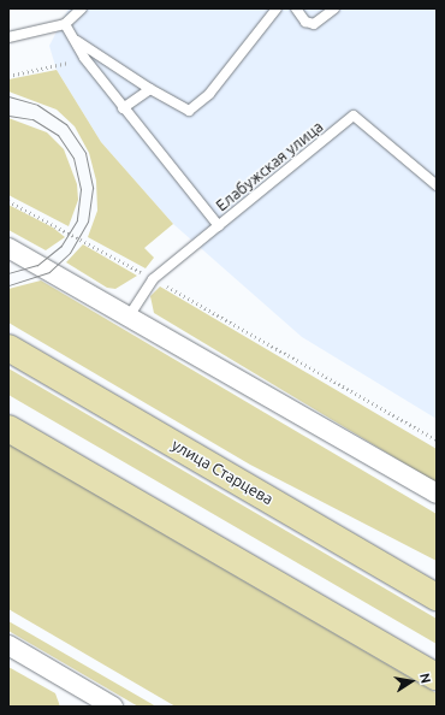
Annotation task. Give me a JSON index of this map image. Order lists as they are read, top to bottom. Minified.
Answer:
{"streets":{"main road":["улица Старцева"],"lane":["Елабужская улица"]},"north":"right"}
